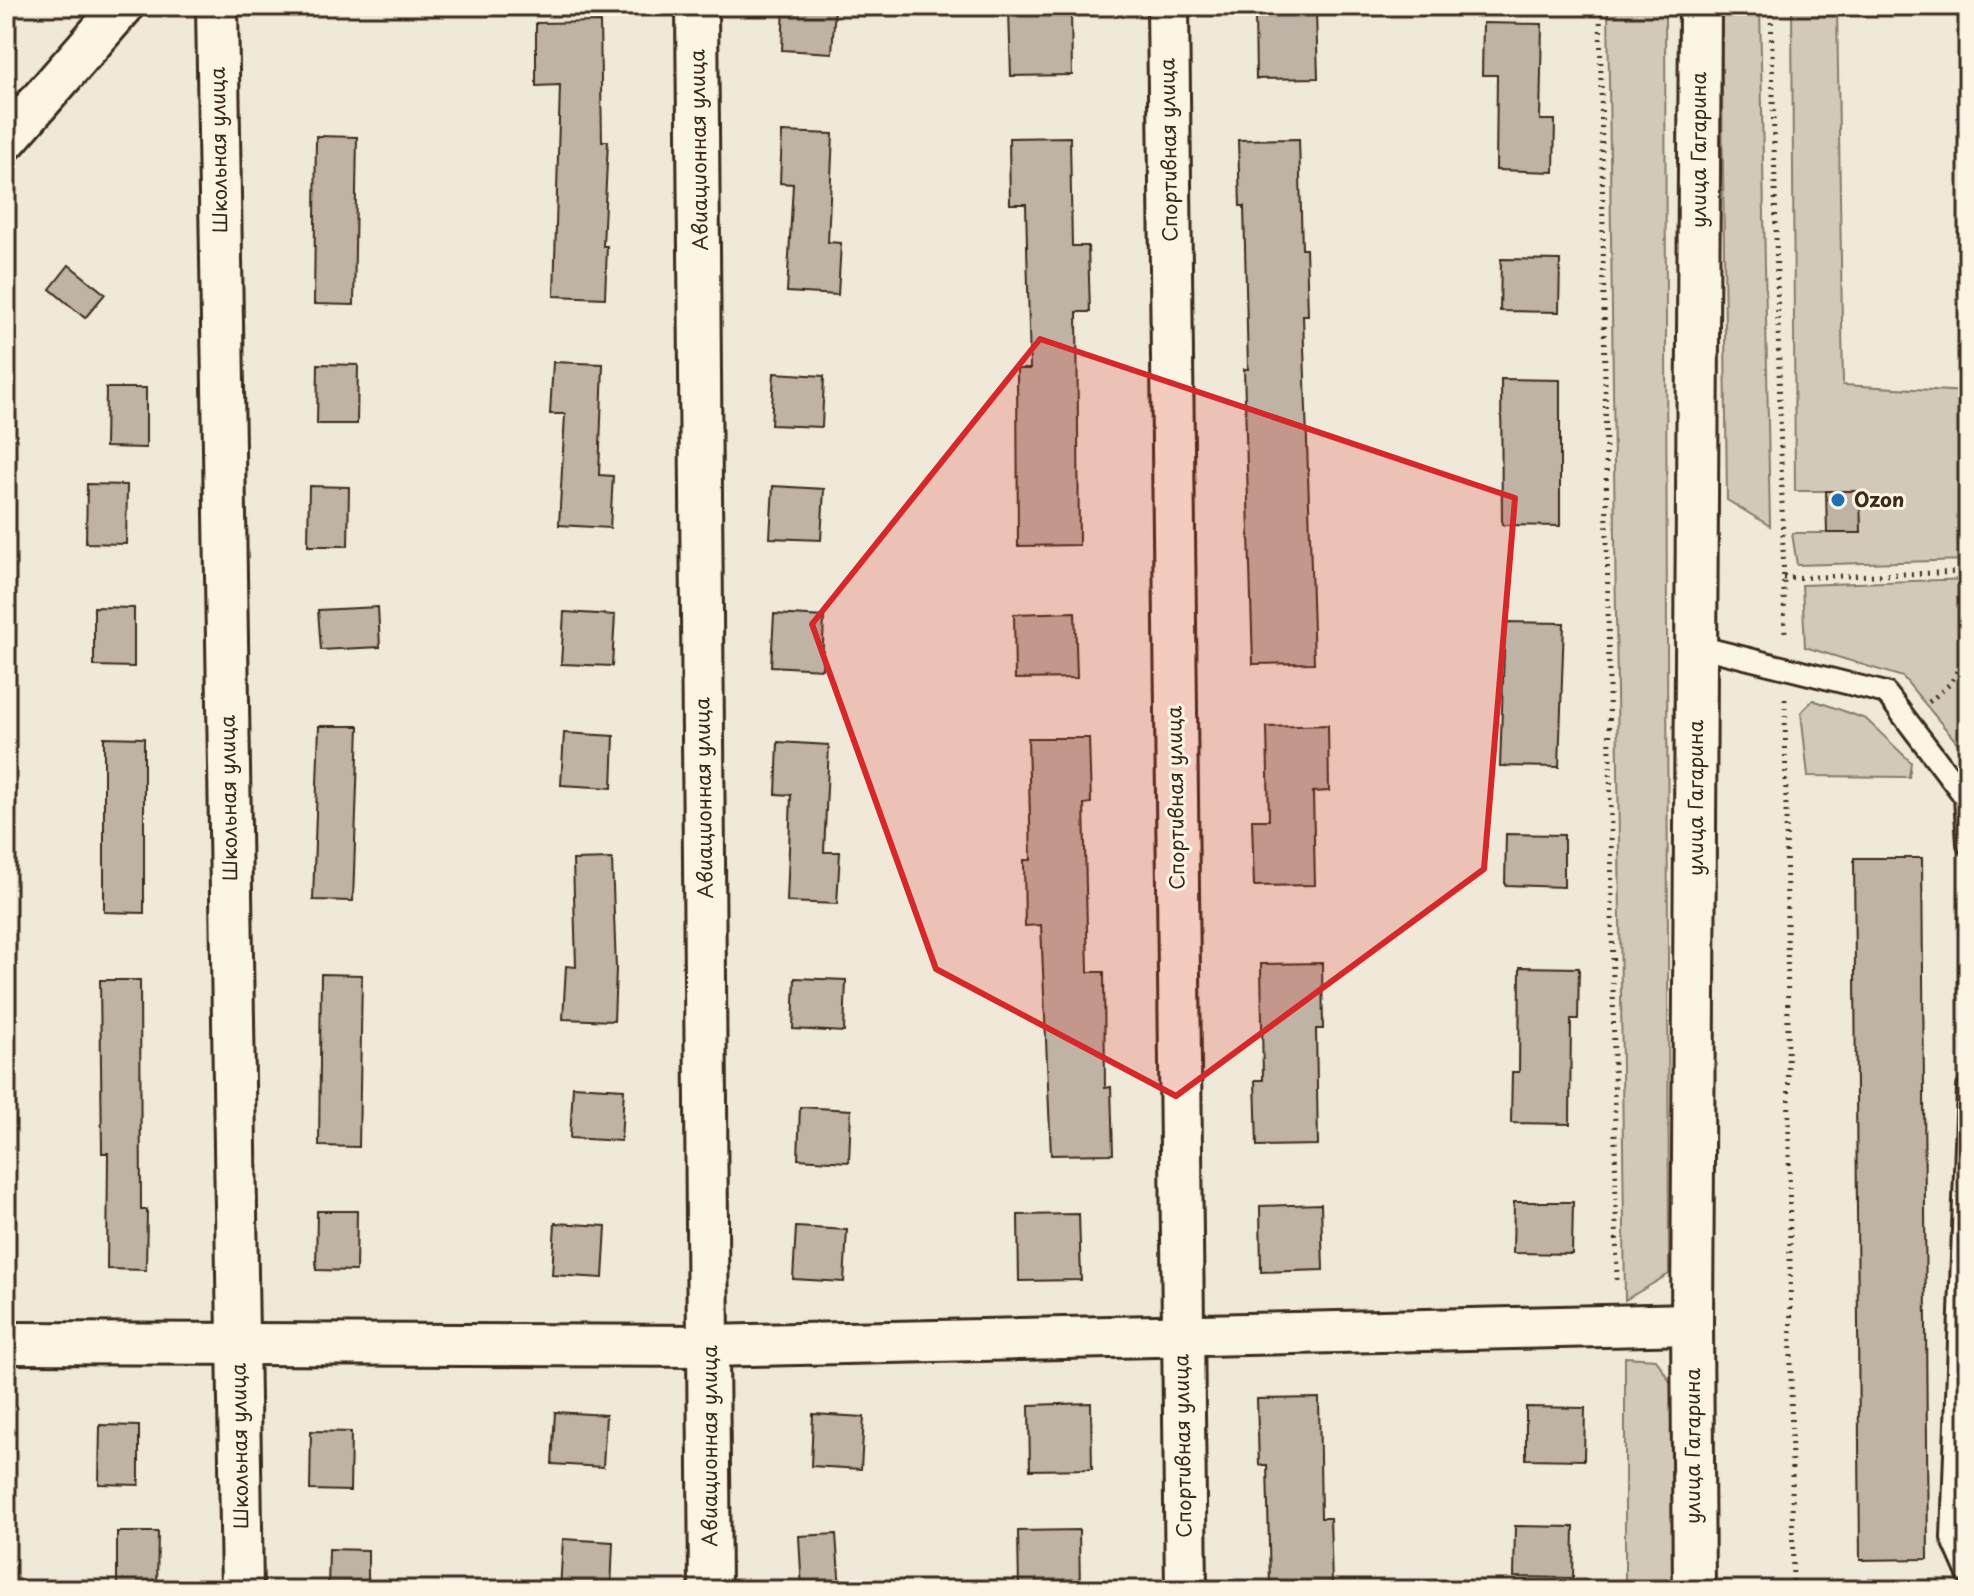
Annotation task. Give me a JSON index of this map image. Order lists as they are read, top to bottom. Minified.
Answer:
{"streets":{"street":["Школьная улица","Авиационная улица","Спортивная улица","улица Гагарина"]},"places":["Ozon"]}
